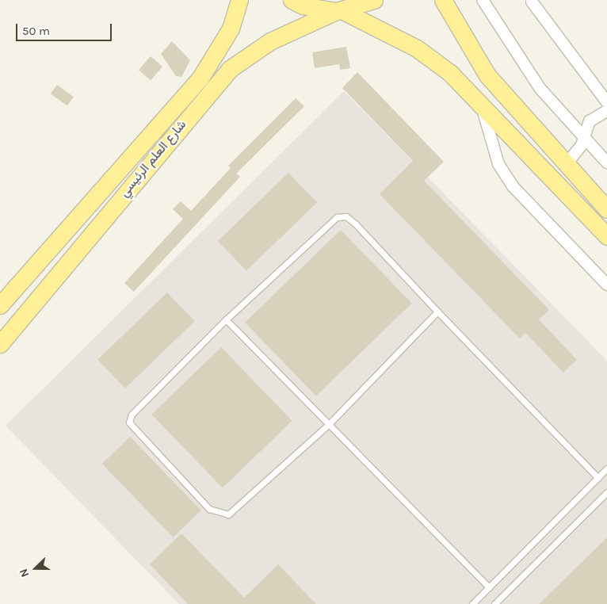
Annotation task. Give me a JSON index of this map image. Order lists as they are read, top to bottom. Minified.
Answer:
{"streets":{"main road":["شارع العلم الرئيسي"]},"scale_bar":"50 m","north":"left"}
